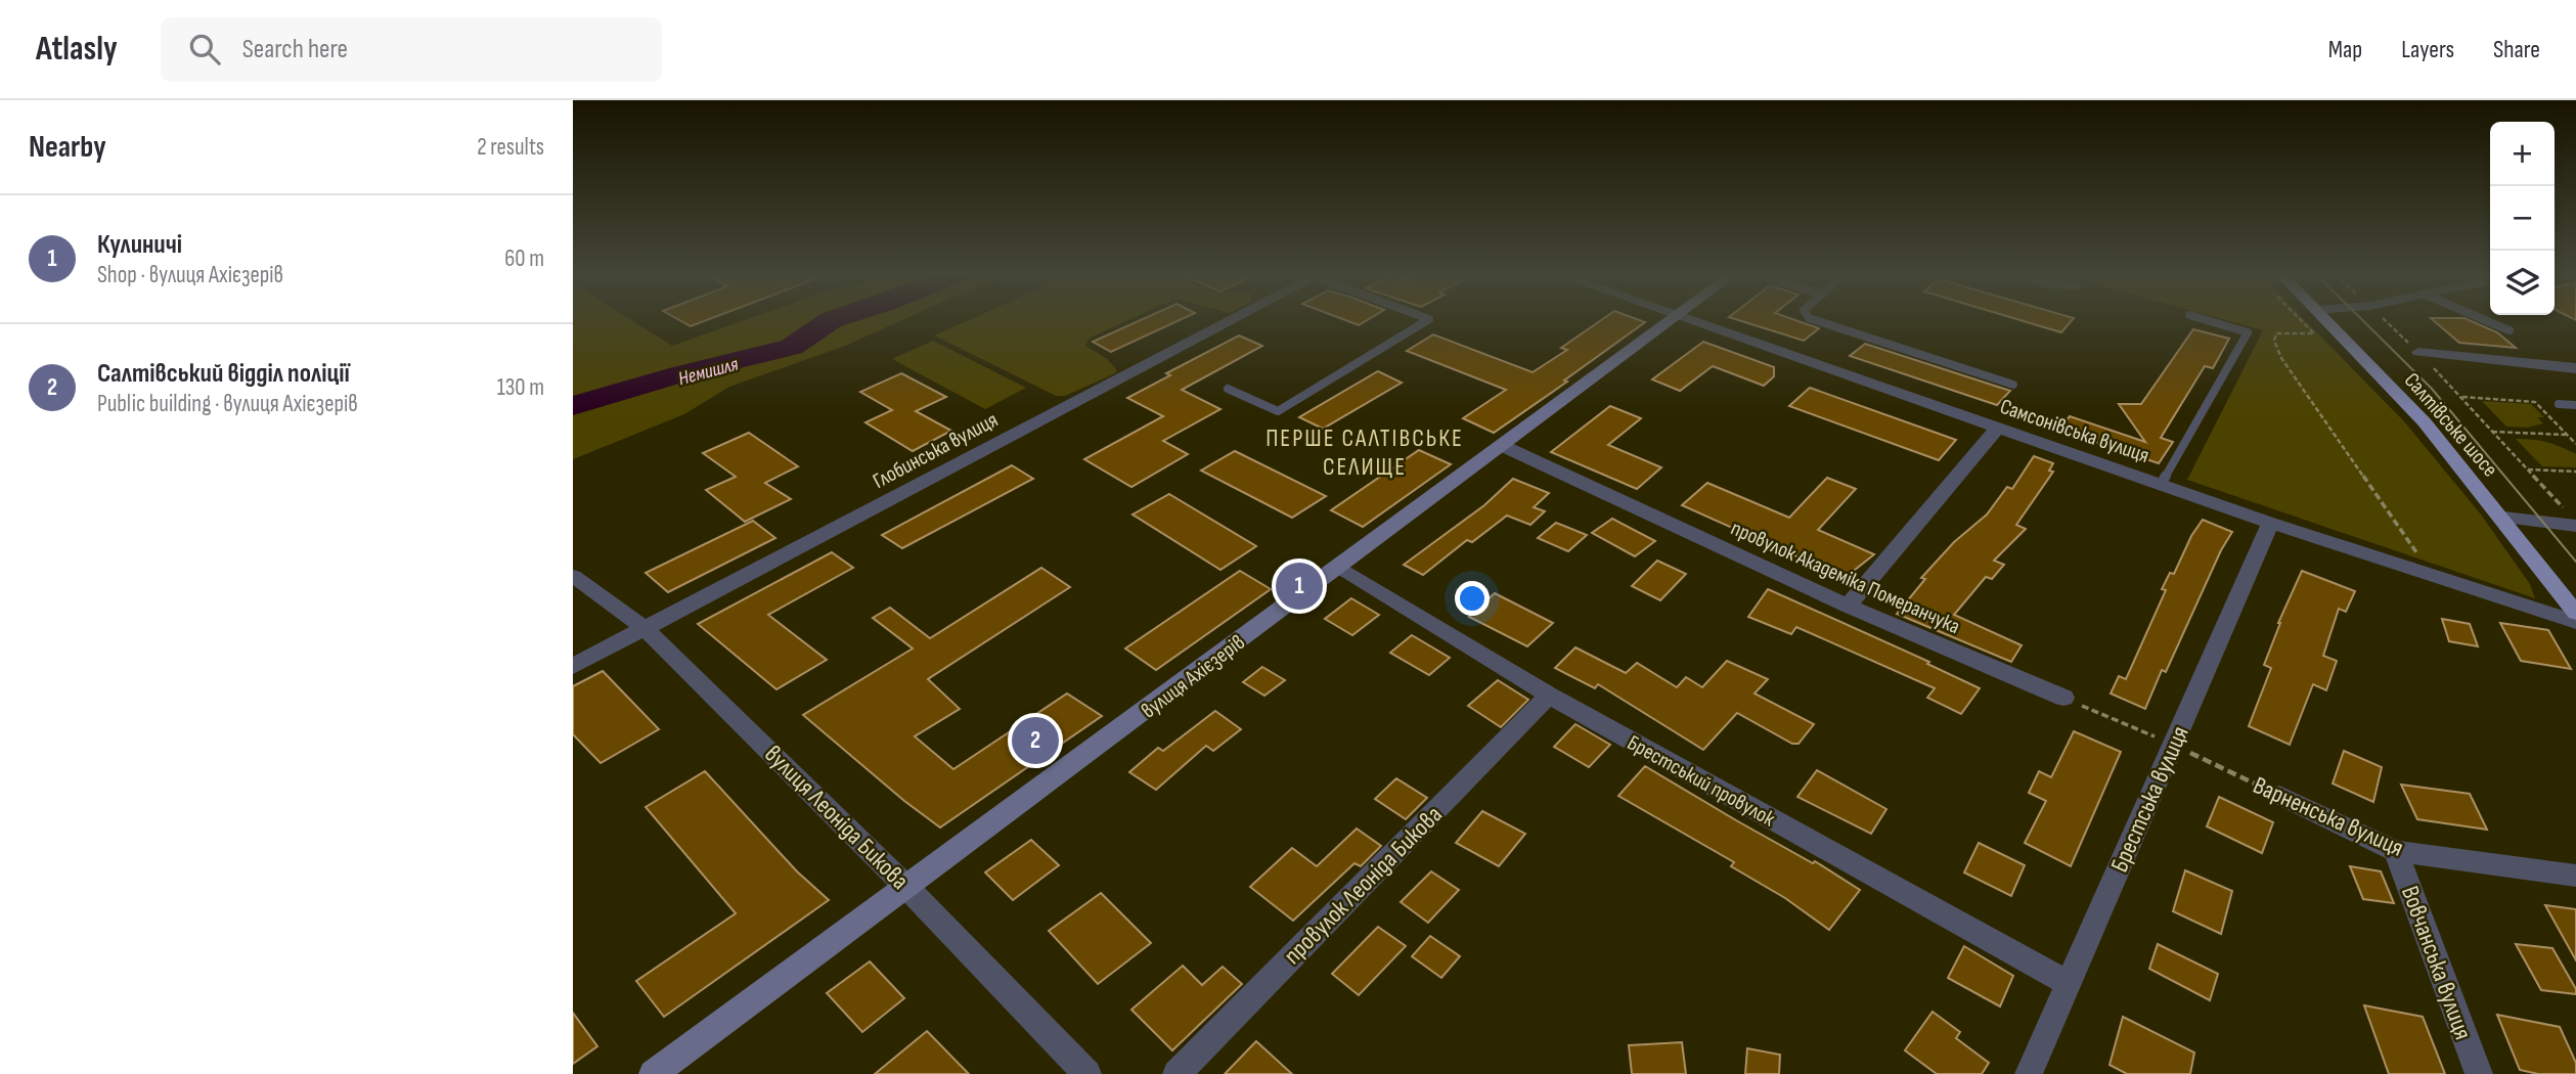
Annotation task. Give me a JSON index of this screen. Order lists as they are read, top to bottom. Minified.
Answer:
{"streets":{"main road":["Салтівське шосе","вулиця Ахієзерів"],"street":["Самсонівська вулиця","Глобинська вулиця","провулок Академіка Померанчука","Брестський провулок","Брестська вулиця","Варненська вулиця","вулиця Леоніда Бикова","провулок Леоніда Бикова","Вовчанська вулиця"]},"crossings":[["Самсонівська вулиця","Брестська вулиця"],["Глобинська вулиця","вулиця Леоніда Бикова"],["провулок Академіка Померанчука","вулиця Ахієзерів"],["вулиця Ахієзерів","Брестський провулок"],["вулиця Ахієзерів","вулиця Леоніда Бикова"],["Брестський провулок","Брестська вулиця"],["Брестський провулок","провулок Леоніда Бикова"],["Брестська вулиця","Варненська вулиця"],["Варненська вулиця","Вовчанська вулиця"]],"districts":["ПЕРШЕ САЛТІВСЬКЕ СЕЛИЩЕ"],"water":["Немишля"],"page":{"header":"Atlasly","search":"Search here","nav":["Map","Layers","Share"],"heading":["Nearby","2 results"],"map_buttons":["+","−"],"list":[{"mark":"1","name":"Кулиничі","note":"Shop · вулиця Ахієзерів","value":"60 m"},{"mark":"2","name":"Салтівський відділ поліції","note":"Public building · вулиця Ахієзерів","value":"130 m"}],"pins":["1","2"]}}
